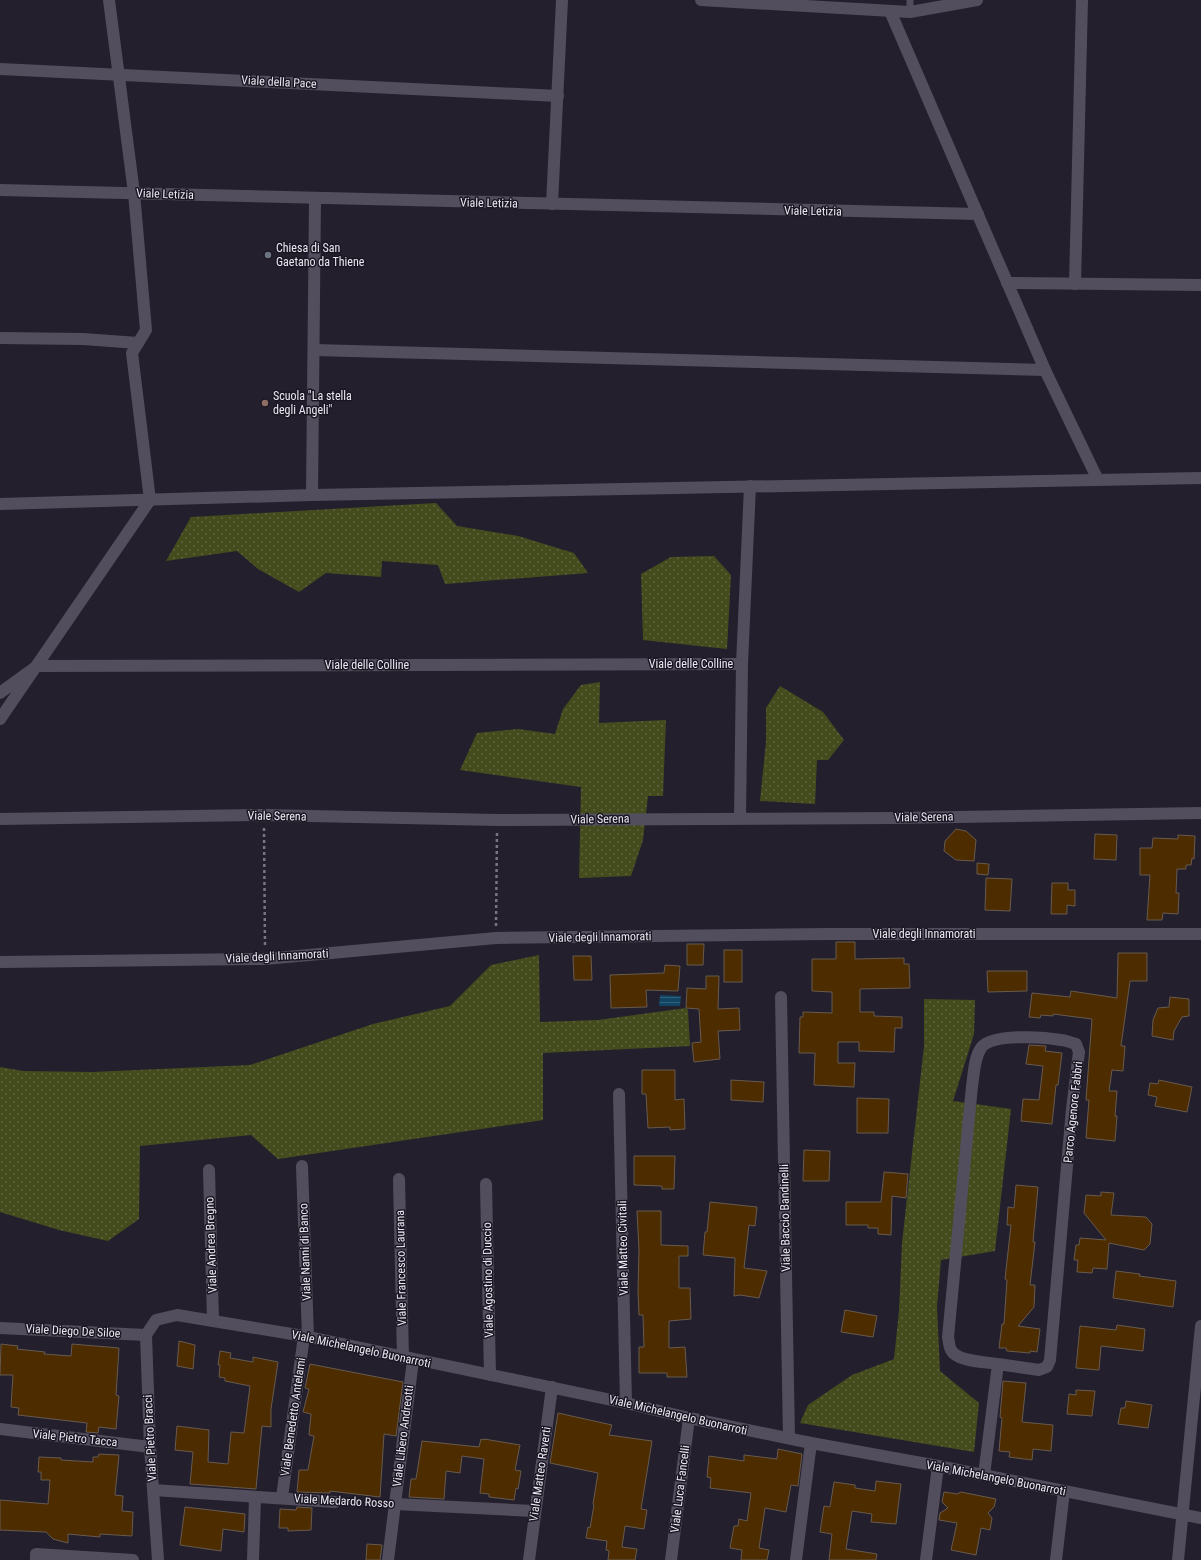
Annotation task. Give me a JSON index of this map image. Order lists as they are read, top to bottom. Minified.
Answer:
{"streets":{"street":["Viale della Pace","Viale Letizia","Viale delle Colline","Viale Serena","Viale degli Innamorati","Parco Agenore Fabbri","Viale Baccio Bandinelli","Viale Andrea Bregno","Viale Matteo Civitali","Viale Nanni di Banco","Viale Francesco Laurana","Viale Agostino di Duccio","Viale Diego De Siloe","Viale Michelangelo Buonarroti","Viale Benedetto Antelami","Viale Libero Andreotti","Viale Pietro Tacca","Viale Pietro Bracci","Viale Matteo Raverti","Viale Luca Fancelli","Viale Medardo Rosso"]},"crossings":[["Viale Baccio Bandinelli","Viale Michelangelo Buonarroti"],["Viale Andrea Bregno","Viale Michelangelo Buonarroti"],["Viale Matteo Civitali","Viale Michelangelo Buonarroti"],["Viale Nanni di Banco","Viale Michelangelo Buonarroti"],["Viale Nanni di Banco","Viale Benedetto Antelami"],["Viale Francesco Laurana","Viale Michelangelo Buonarroti"],["Viale Francesco Laurana","Viale Libero Andreotti"],["Viale Agostino di Duccio","Viale Michelangelo Buonarroti"],["Viale Diego De Siloe","Viale Michelangelo Buonarroti"],["Viale Diego De Siloe","Viale Pietro Bracci"],["Viale Michelangelo Buonarroti","Viale Benedetto Antelami"],["Viale Michelangelo Buonarroti","Viale Libero Andreotti"],["Viale Michelangelo Buonarroti","Viale Pietro Bracci"],["Viale Michelangelo Buonarroti","Viale Matteo Raverti"],["Viale Michelangelo Buonarroti","Viale Luca Fancelli"],["Viale Benedetto Antelami","Viale Medardo Rosso"],["Viale Libero Andreotti","Viale Medardo Rosso"],["Viale Pietro Tacca","Viale Pietro Bracci"],["Viale Pietro Bracci","Viale Medardo Rosso"],["Viale Matteo Raverti","Viale Medardo Rosso"]],"places":["Chiesa di San Gaetano da Thiene","Scuola \"La stella degli Angeli\""]}
